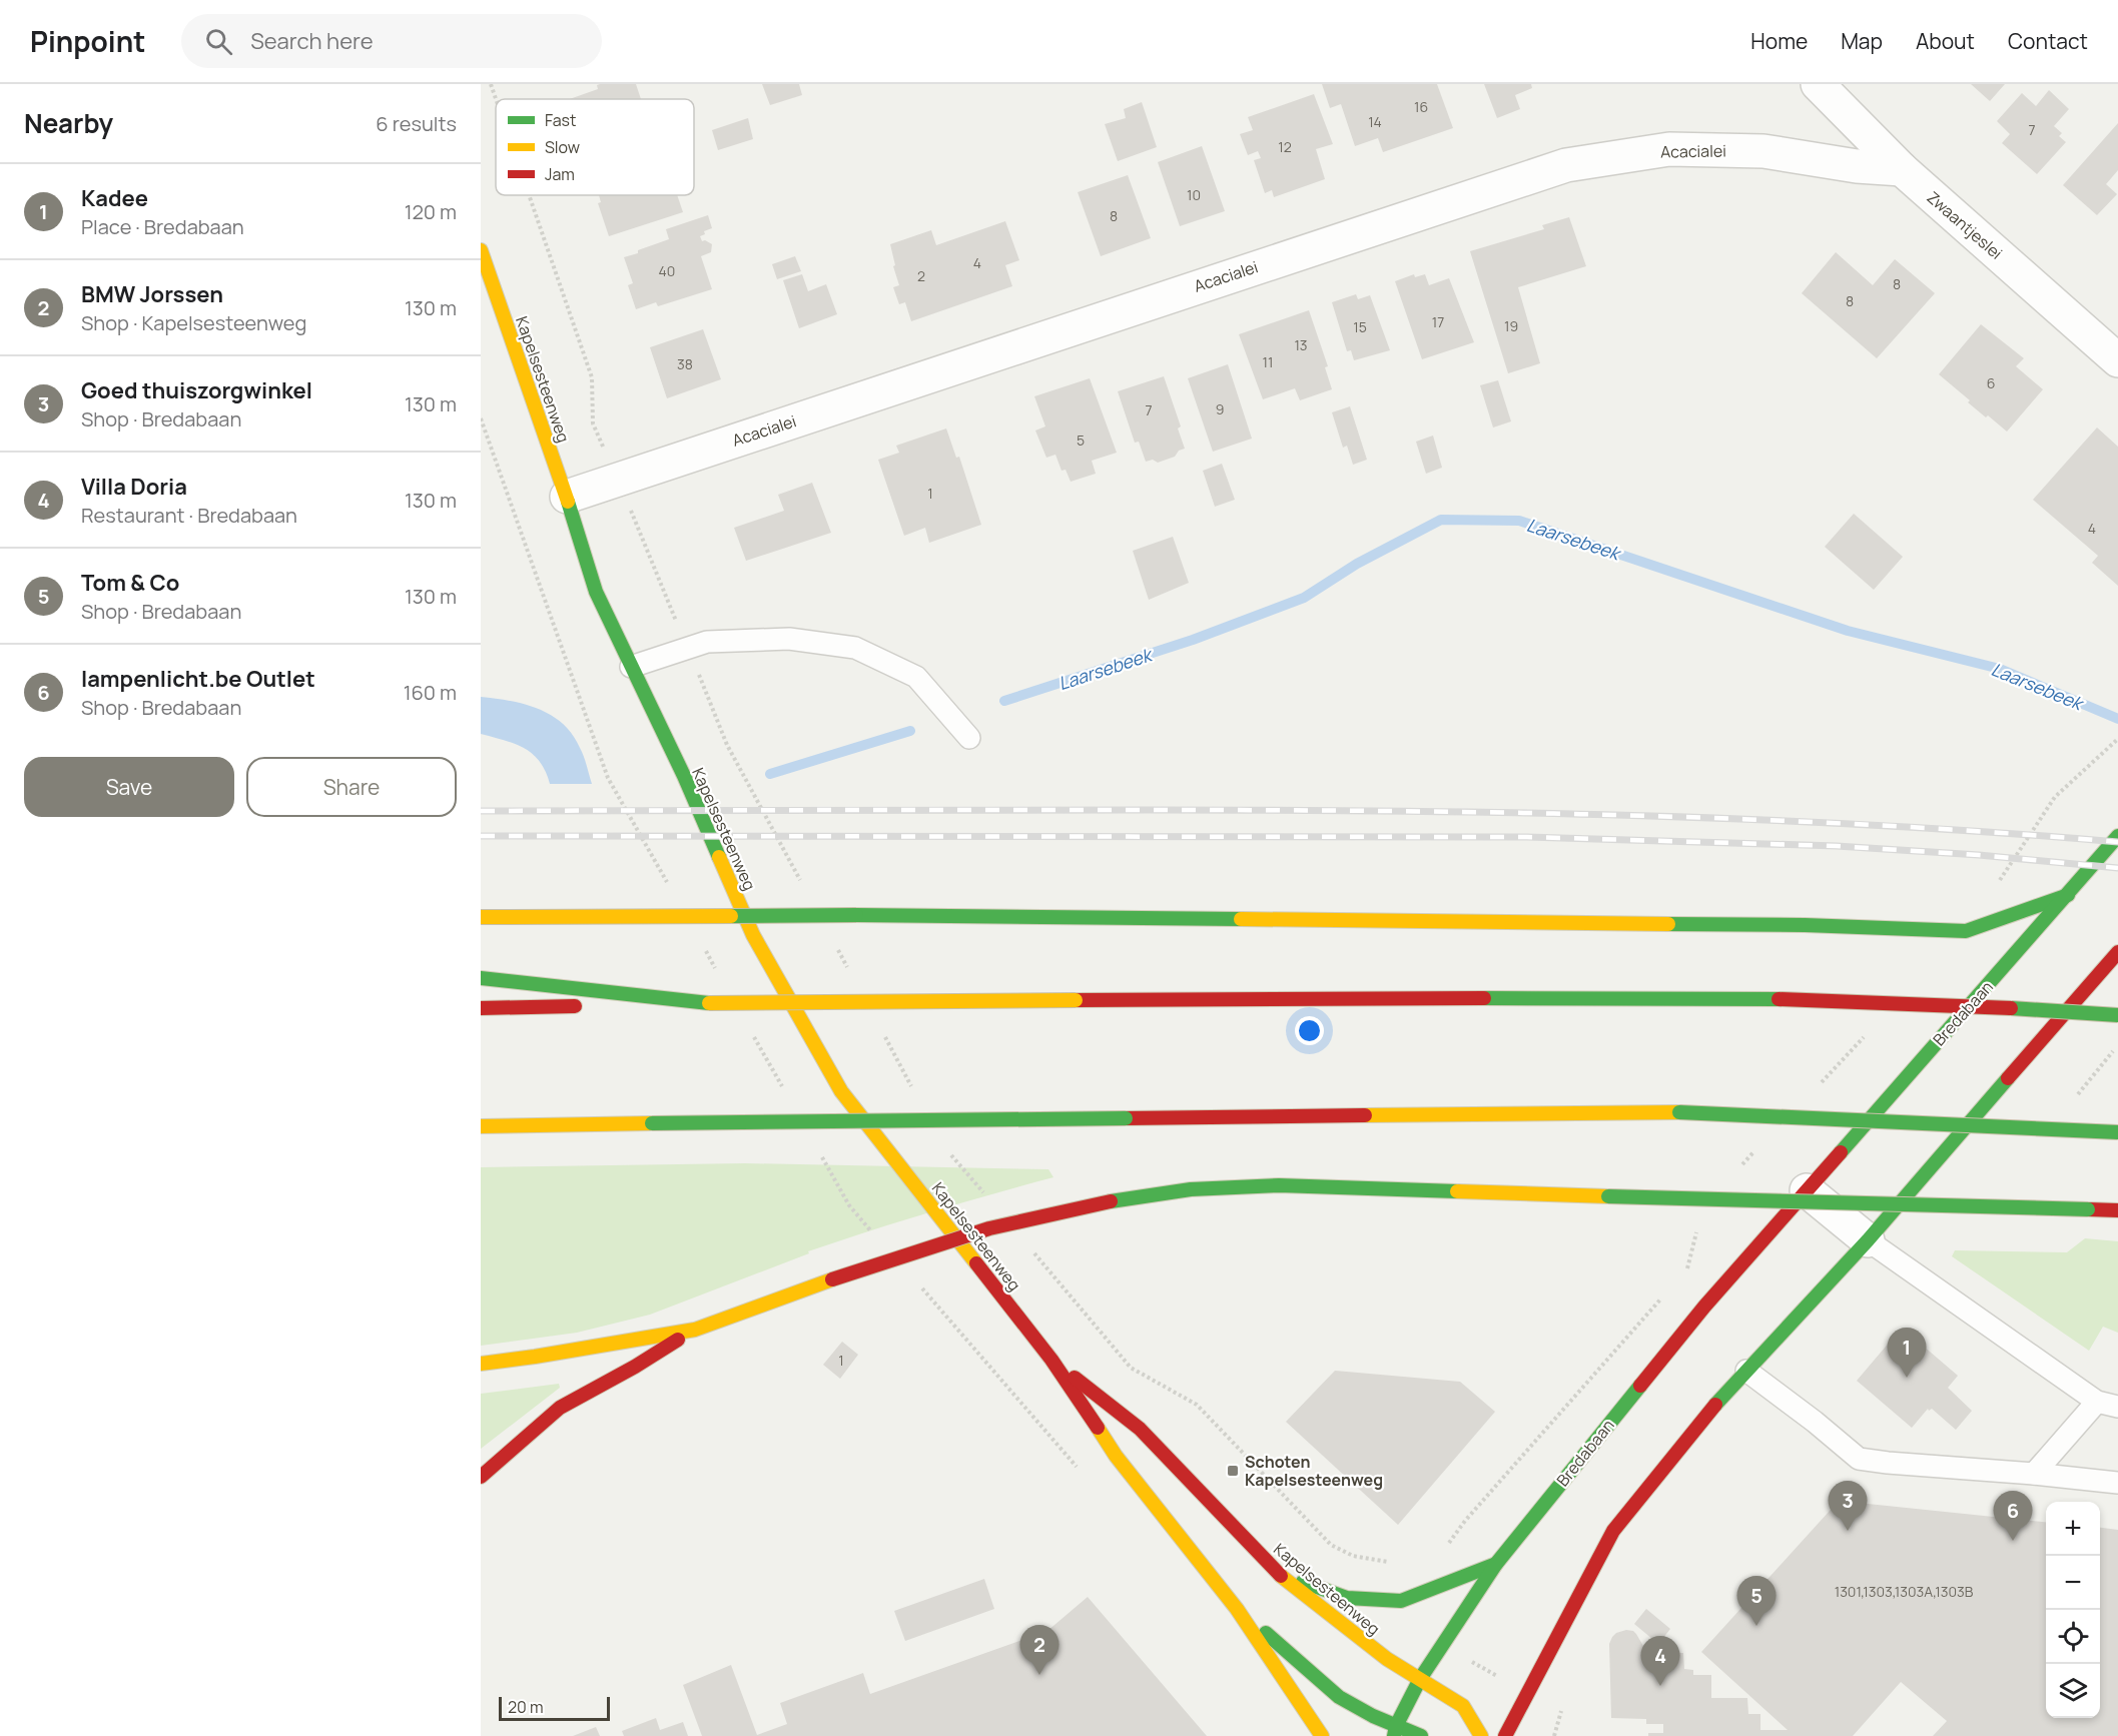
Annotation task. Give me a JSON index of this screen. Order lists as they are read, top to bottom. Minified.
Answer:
{"streets":{"main road":["Kapelsesteenweg","Bredabaan"],"street":["Acacialei","Zwaantjeslei"]},"crossings":[["Acacialei","Zwaantjeslei"],["Acacialei","Kapelsesteenweg"],["Kapelsesteenweg","Bredabaan"]],"water":["Laarsebeek"],"places":{"transit":["Schoten Kapelsesteenweg"]},"house_numbers":["16","14","7","12","10","8","4","40","2","8","8","17","19","15","13","11","38","6","9","7","5","1","4","1","1301,1303,1303A,1303B"],"legend":["Fast","Slow","Jam"],"scale_bar":"20 m","page":{"header":"Pinpoint","search":"Search here","nav":["Home","Map","About","Contact"],"heading":["Nearby","6 results"],"list":[{"mark":"1","name":"Kadee","note":"Place · Bredabaan","value":"120 m"},{"mark":"2","name":"BMW Jorssen","note":"Shop · Kapelsesteenweg","value":"130 m"},{"mark":"3","name":"Goed thuiszorgwinkel","note":"Shop · Bredabaan","value":"130 m"},{"mark":"4","name":"Villa Doria","note":"Restaurant · Bredabaan","value":"130 m"},{"mark":"5","name":"Tom & Co","note":"Shop · Bredabaan","value":"130 m"},{"mark":"6","name":"lampenlicht.be Outlet","note":"Shop · Bredabaan","value":"160 m"}],"buttons":["Save","Share"],"pins":["1","3","6","5","2","4"],"map_buttons":["+","−"],"scale":"20 m"}}
